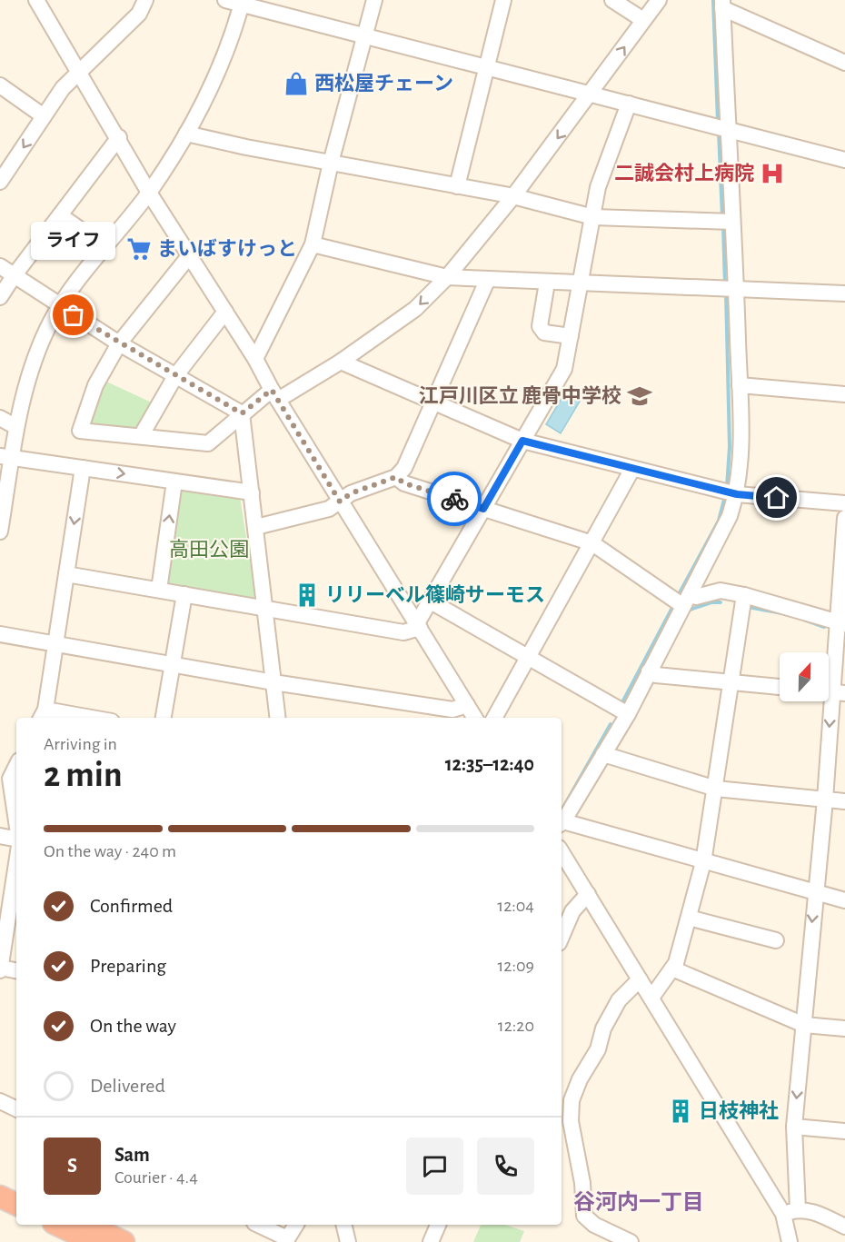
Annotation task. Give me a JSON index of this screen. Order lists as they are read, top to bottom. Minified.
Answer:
{"districts":["谷河内一丁目"],"parks":["高田公園"],"places":{"shop":["西松屋チェーン"],"hospital":["二誠会村上病院"],"supermarket":["まいばすけっと"],"other":["ライフ"],"school or university":["江戸川区立 鹿骨中学校"],"building":["リリーベル篠崎サーモス","日枝神社"]},"north":"top","page":{"bubble":"ライフ","heading":["2 min","Arriving in","12:35–12:40"],"panel":["Sam","Courier · 4.4"],"bar":"On the way · 240 m","list":[["Confirmed","12:04"],["Preparing","12:09"],["On the way","12:20"],"Delivered"],"round":"S"}}
